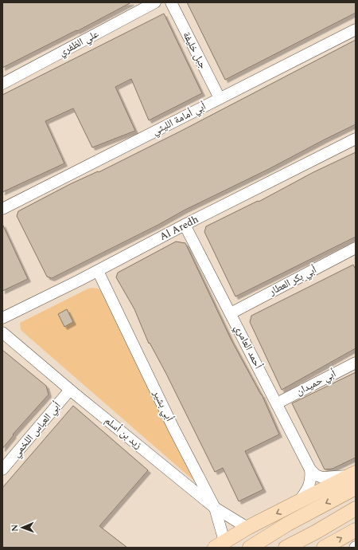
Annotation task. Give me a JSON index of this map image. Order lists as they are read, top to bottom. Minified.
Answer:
{"streets":{"street":["علي الظفري","جبل خليفة","أبي أمامة الليثي","Al Aredh","أبي بكر العطار","أحمد العامري","أبي حميدان","أبي بشير","أبي العباس اللخمي","زيد بن أسلم"]},"crossings":[["جبل خليفة","أبي أمامة الليثي"],["Al Aredh","أحمد العامري"],["Al Aredh","أبي بشير"],["أبي بكر العطار","أحمد العامري"],["أحمد العامري","أبي حميدان"],["أبي بشير","زيد بن أسلم"],["أبي العباس اللخمي","زيد بن أسلم"]],"north":"left"}
